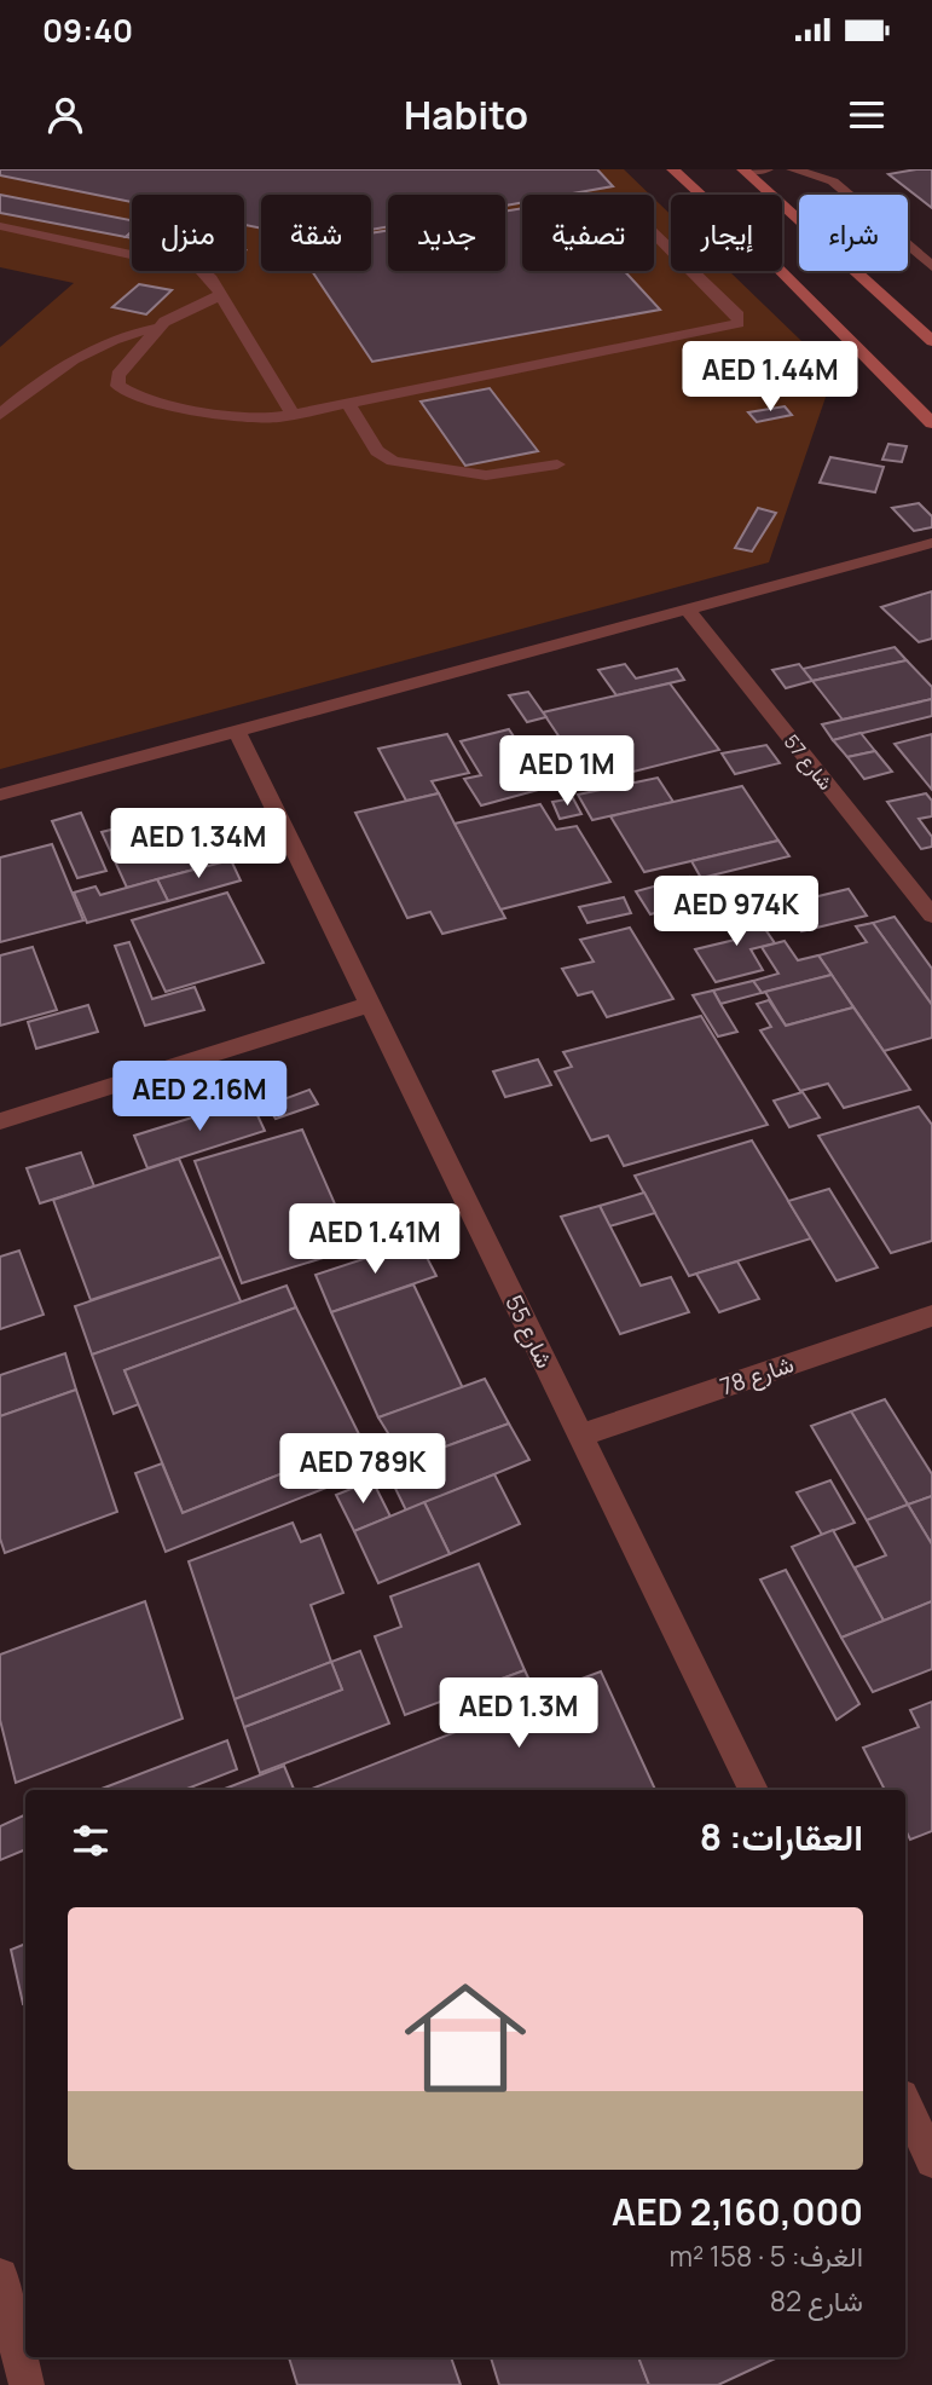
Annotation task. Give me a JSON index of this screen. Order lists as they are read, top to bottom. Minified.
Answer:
{"streets":{"street":["شارع 57","شارع 55","شارع 78"]},"crossings":[["شارع 55","شارع 78"]],"page":{"status":"09:40","header":"Habito","chip":["شراء","إيجار","تصفية","جديد","شقة","منزل"],"price":["AED 1.44M","AED 1M","AED 1.34M","AED 974K","AED 2.16M","AED 1.41M","AED 789K","AED 1.3M"],"heading":"العقارات: 8","list":[{"name":"AED 2,160,000","note":"الغرف: 5 · 158 m² · شارع 82"}]}}
